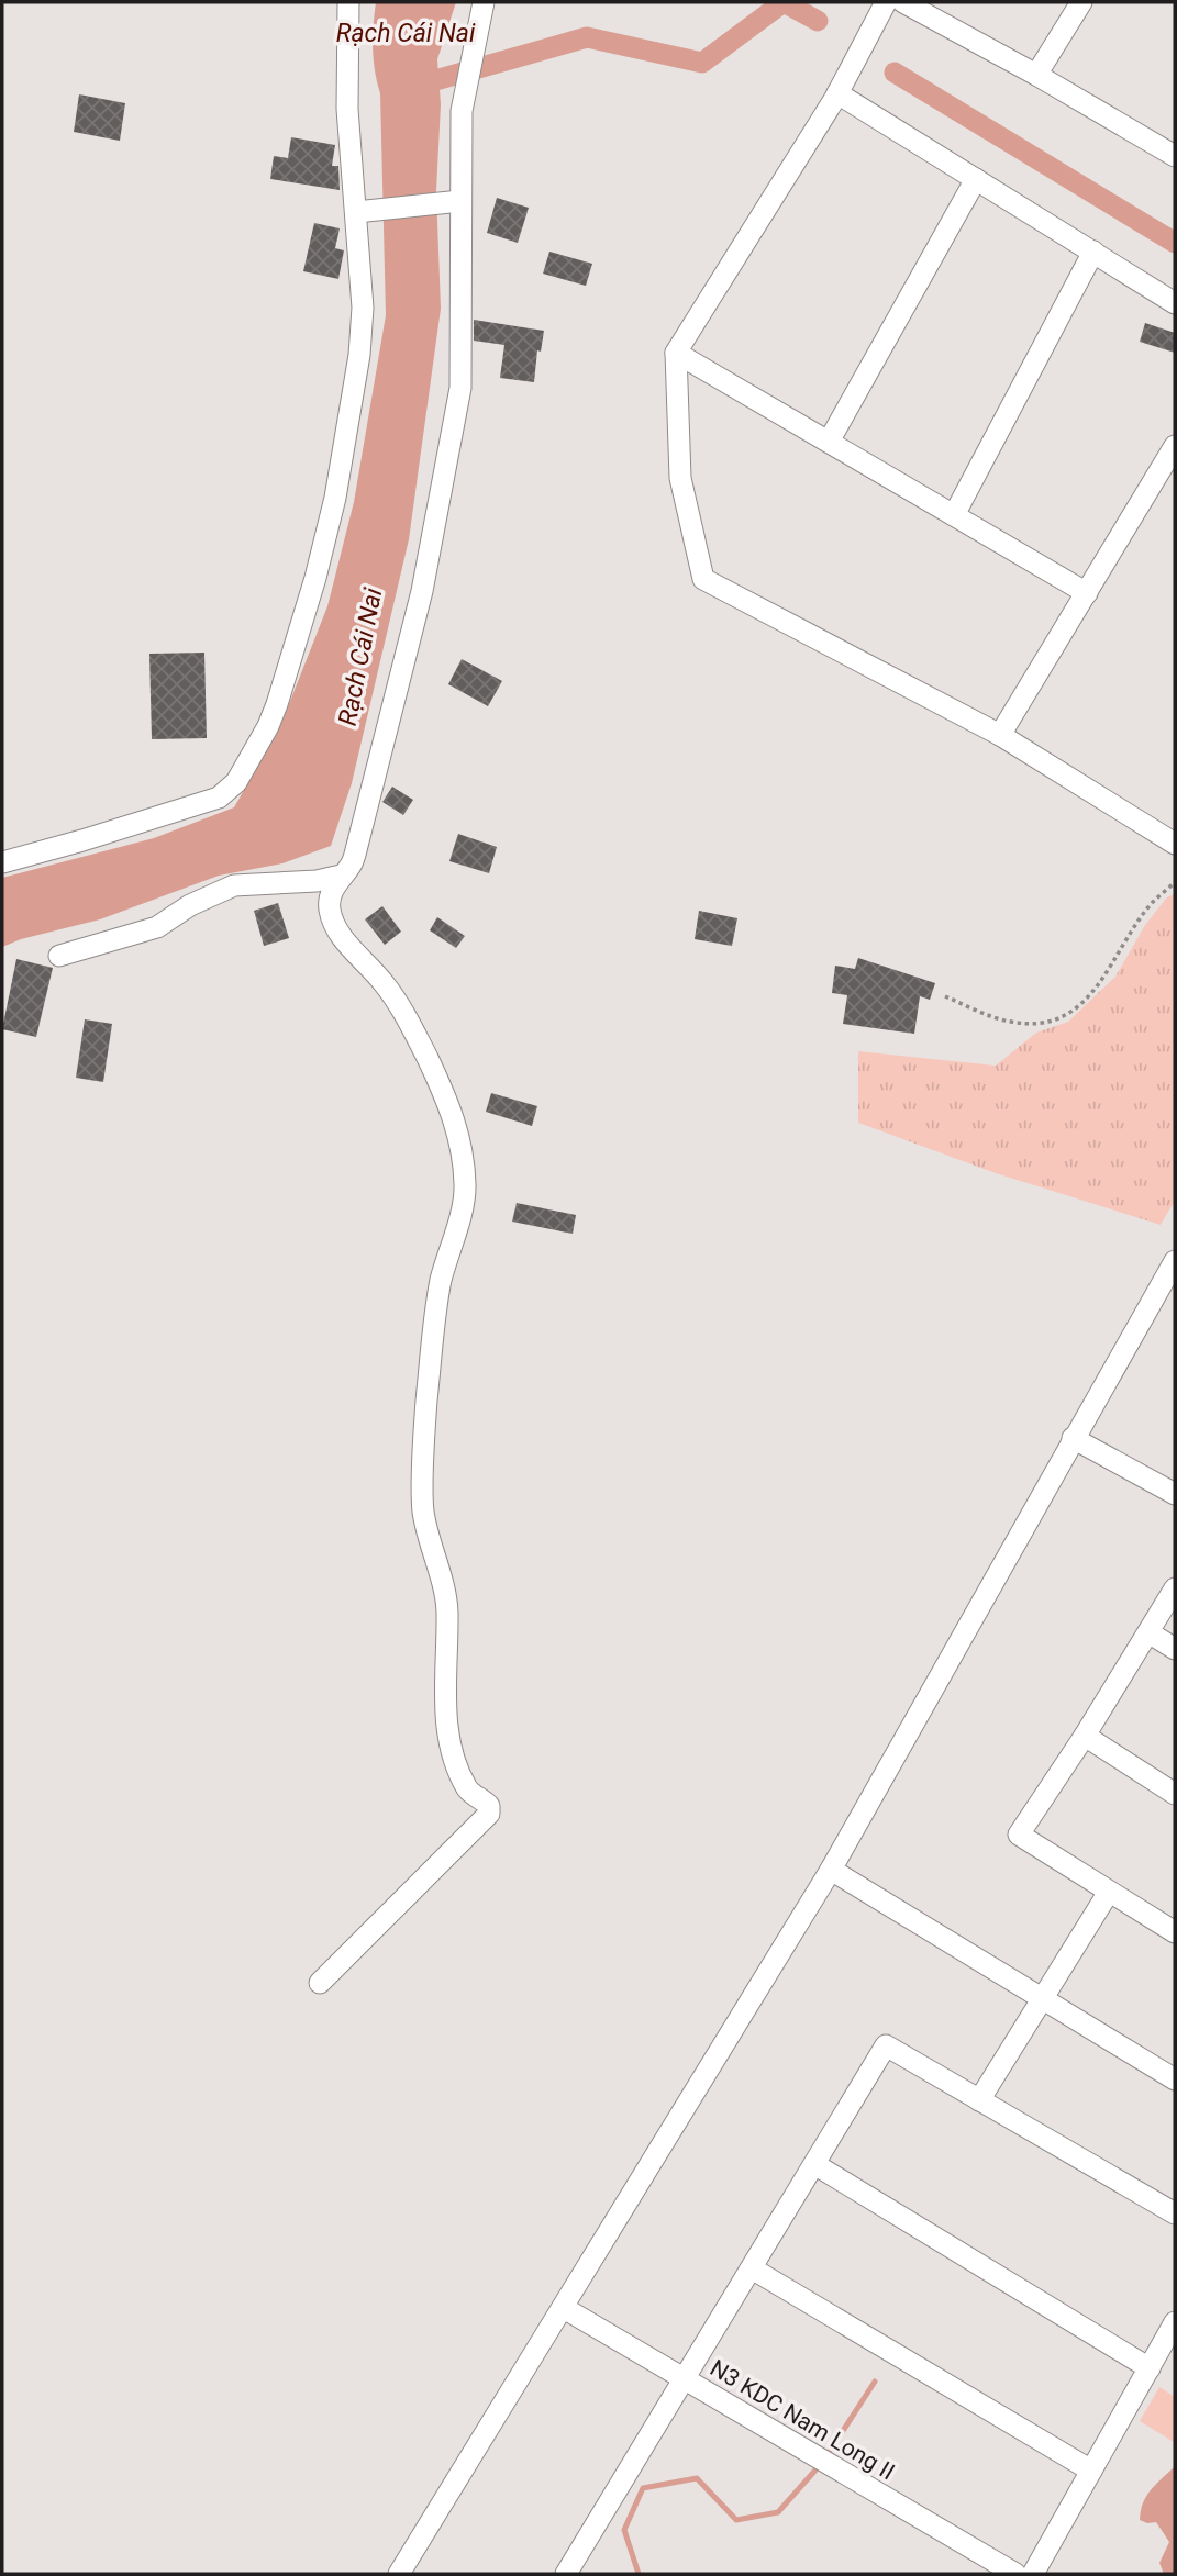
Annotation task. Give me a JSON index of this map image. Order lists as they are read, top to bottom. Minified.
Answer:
{"streets":{"street":["N3 KDC Nam Long II"]},"water":["Rạch Cái Nai"]}
